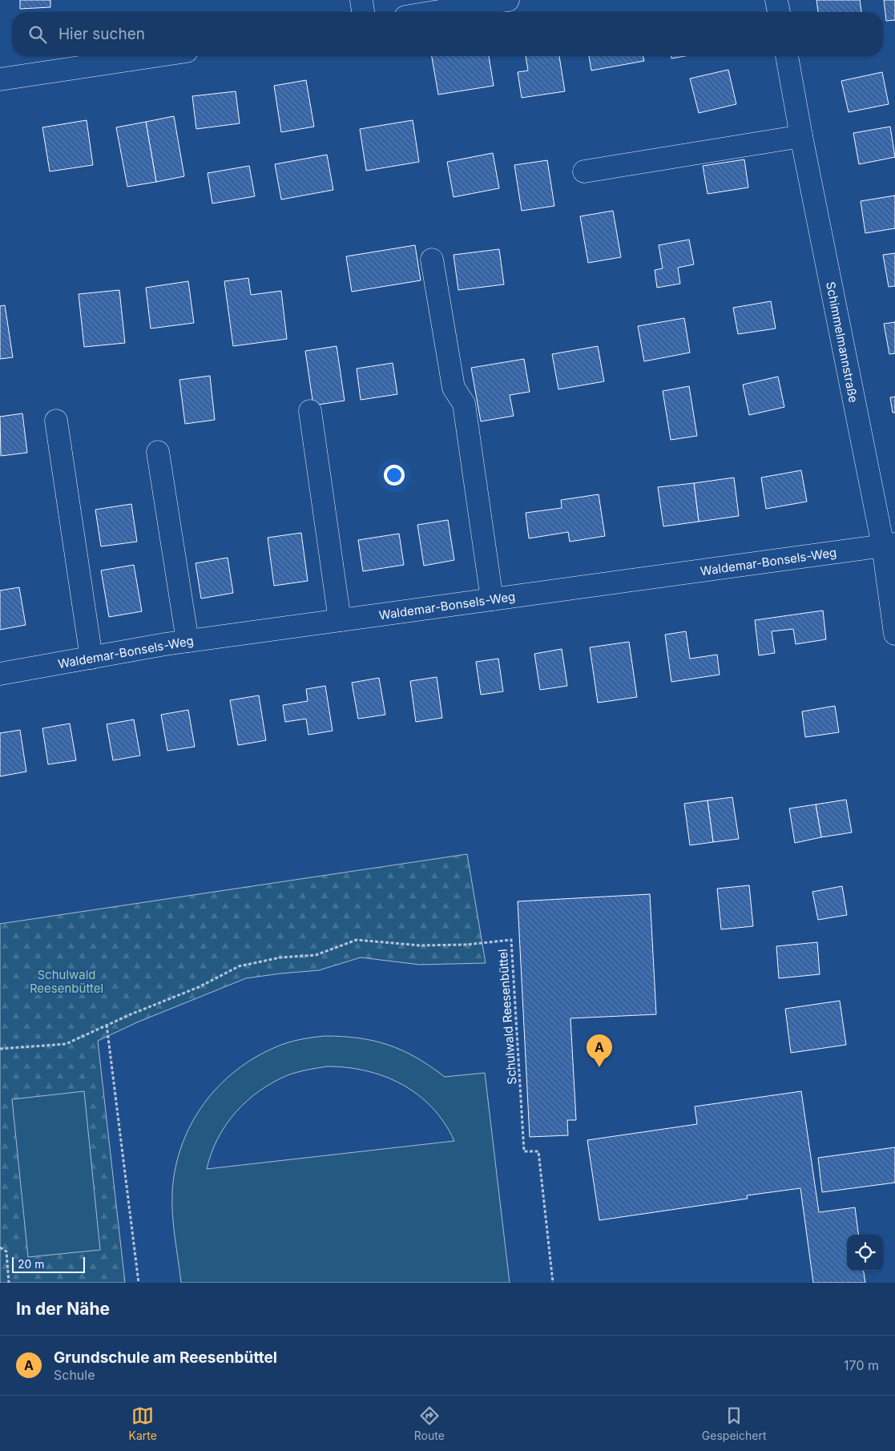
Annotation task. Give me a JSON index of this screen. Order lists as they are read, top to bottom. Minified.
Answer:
{"streets":{"street":["Schimmelmannstraße","Waldemar-Bonsels-Weg"],"path":["Schulwald Reesenbüttel"]},"crossings":[["Schimmelmannstraße","Waldemar-Bonsels-Weg"]],"parks":["Schulwald Reesenbüttel"],"scale_bar":"20 m","page":{"search":"Hier suchen","pins":"A","scale":"20 m","heading":"In der Nähe","list":[{"mark":"A","name":"Grundschule am Reesenbüttel","note":"Schule","value":"170 m"}],"nav":["Karte","Route","Gespeichert"]}}
